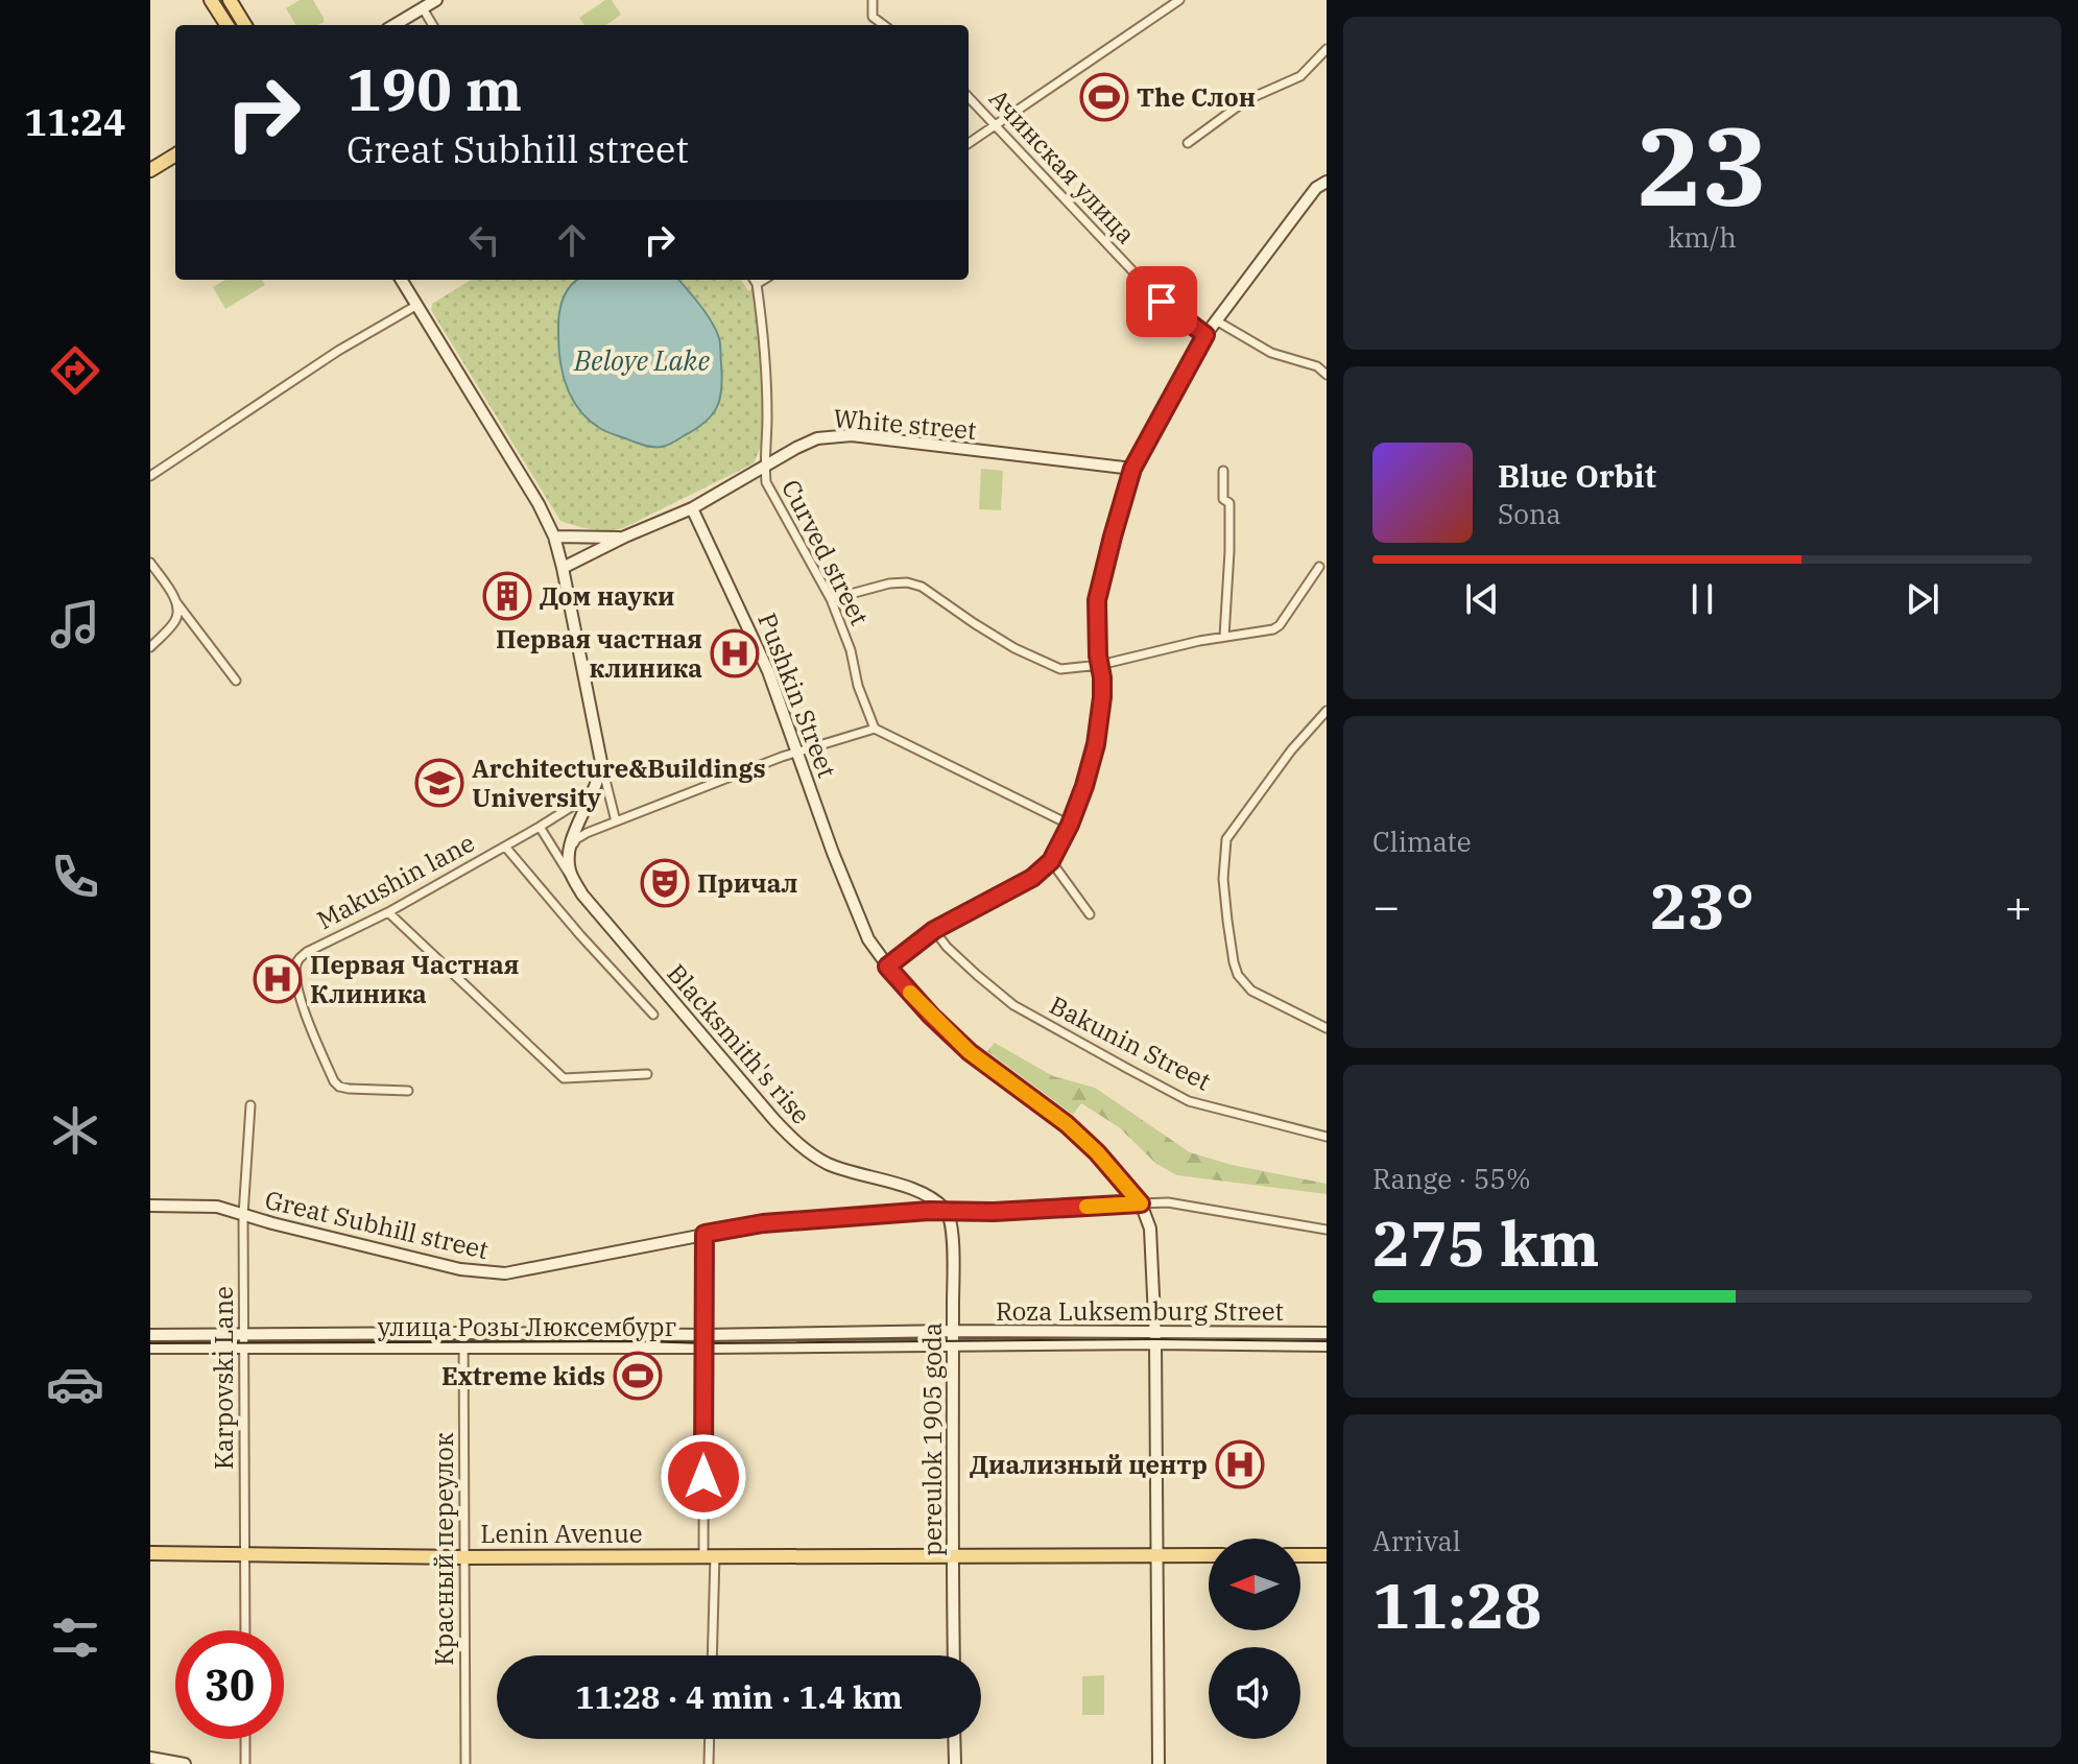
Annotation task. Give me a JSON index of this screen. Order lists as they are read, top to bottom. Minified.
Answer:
{"streets":{"main road":["White street","Pushkin Street","Blacksmith's rise","Great Subhill street","Roza Luksemburg Street","улица Розы Люксембург","pereulok 1905 goda","Lenin Avenue"],"street":["Ачинская улица","Curved street","Makushin lane","Bakunin Street","Karpovski Lane","Красный переулок"]},"crossings":[["White street","Curved street"],["White street","Pushkin Street"],["Pushkin Street","Great Subhill street"],["Blacksmith's rise","Great Subhill street"],["Blacksmith's rise","pereulok 1905 goda"],["Great Subhill street","Karpovski Lane"],["Great Subhill street","pereulok 1905 goda"],["Roza Luksemburg Street","улица Розы Люксембург"],["Roza Luksemburg Street","pereulok 1905 goda"],["улица Розы Люксембург","Karpovski Lane"],["улица Розы Люксембург","pereulok 1905 goda"],["улица Розы Люксембург","Красный переулок"],["Karpovski Lane","Lenin Avenue"],["pereulok 1905 goda","Lenin Avenue"],["Lenin Avenue","Красный переулок"]],"water":["Beloye Lake"],"places":{"sports":["The Слон","Extreme kids"],"building":["Дом науки"],"hospital":["Первая частная клиника","Первая Частная Клиника","Диализный центр"],"school or university":["Architecture&Buildings University"],"theatre":["Причал"]},"north":"left","page":{"tabs":"11:24","tile":[["23","km/h"],"Climate",["Range · 55%","275 km"],["Arrival","11:28"]],"turn":["190 m","Great Subhill street"],"song":["Blue Orbit","Sona"],"heat":["−","23°","+"],"limit":"30","trip":"11:28 · 4 min · 1.4 km"}}
